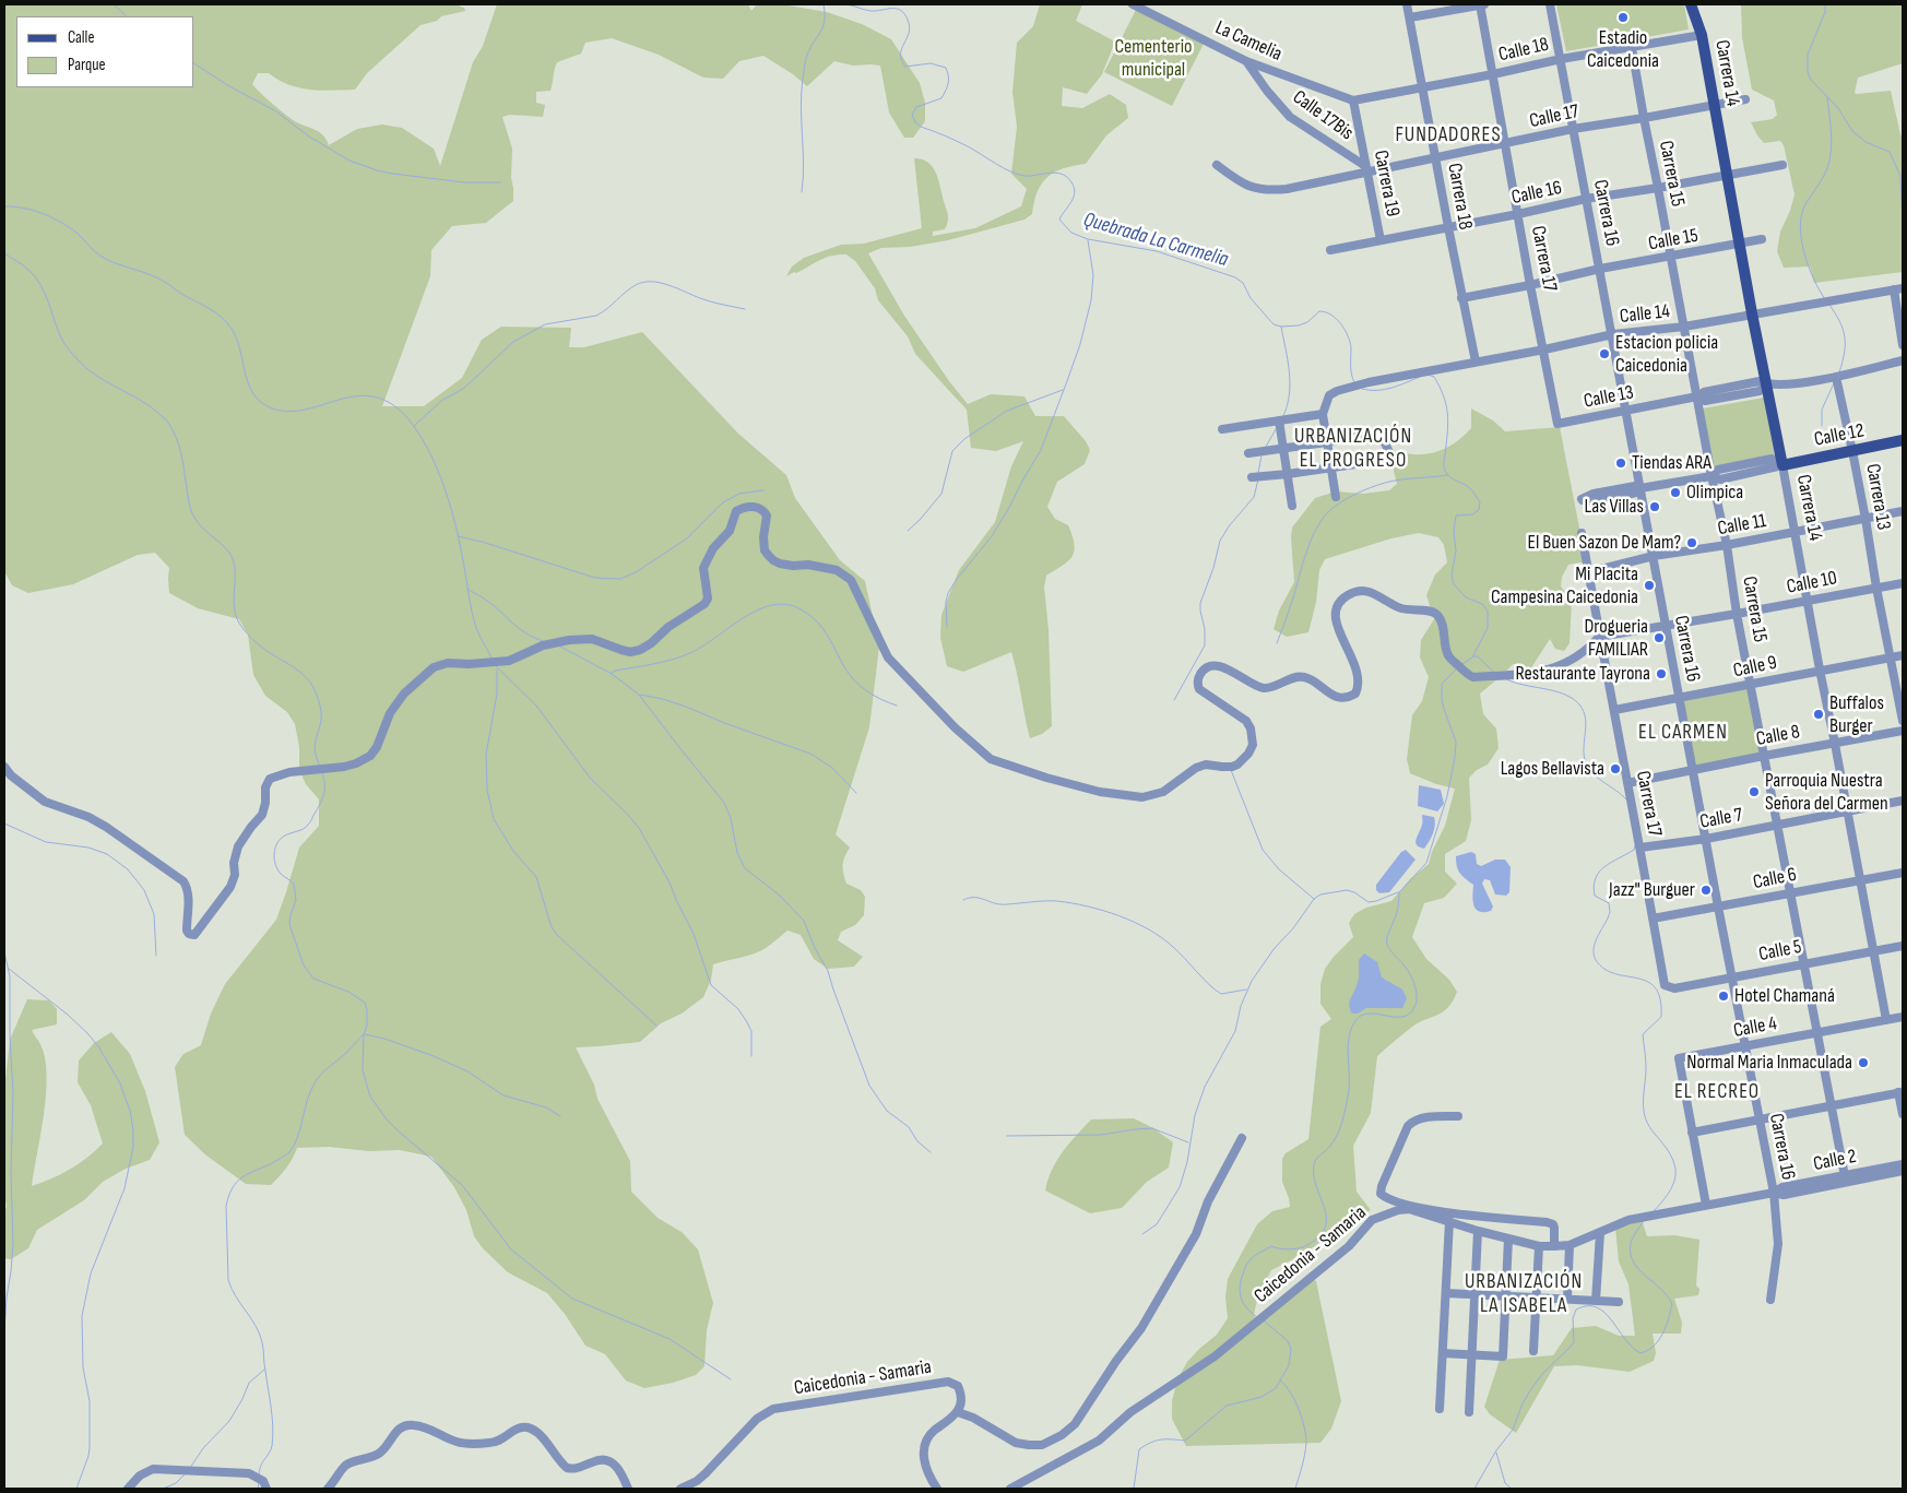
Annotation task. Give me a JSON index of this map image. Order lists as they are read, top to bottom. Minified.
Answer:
{"streets":{"main road":["Carrera 14","Calle 12"],"street":["La Camelia","Calle 18","Calle 17Bis","Calle 17","Carrera 15","Carrera 19","Calle 16","Carrera 18","Carrera 16","Calle 15","Carrera 17","Calle 14","Calle 13","Carrera 13","Calle 11","Calle 10","Calle 9","Calle 8","Calle 7","Calle 6","Calle 5","Calle 4","Calle 2","Caicedonia - Samaria"]},"crossings":[["La Camelia","Calle 18"],["La Camelia","Calle 17Bis"],["La Camelia","Carrera 19"],["Calle 18","Carrera 14"],["Calle 18","Carrera 15"],["Calle 18","Carrera 19"],["Calle 18","Carrera 18"],["Calle 18","Carrera 16"],["Calle 18","Carrera 17"],["Carrera 14","Calle 17"],["Carrera 14","Calle 16"],["Carrera 14","Calle 15"],["Carrera 14","Calle 14"],["Carrera 14","Calle 13"],["Carrera 14","Calle 12"],["Carrera 14","Calle 11"],["Carrera 14","Calle 10"],["Carrera 14","Calle 9"],["Carrera 14","Calle 8"],["Carrera 14","Calle 7"],["Carrera 14","Calle 6"],["Carrera 14","Calle 5"],["Carrera 14","Calle 4"],["Calle 17Bis","Calle 17"],["Calle 17Bis","Carrera 19"],["Calle 17","Carrera 15"],["Calle 17","Carrera 19"],["Calle 17","Carrera 18"],["Calle 17","Carrera 16"],["Calle 17","Carrera 17"],["Carrera 15","Calle 16"],["Carrera 15","Calle 15"],["Carrera 15","Calle 14"],["Carrera 15","Calle 13"],["Carrera 15","Calle 12"],["Carrera 15","Calle 11"],["Carrera 15","Calle 10"],["Carrera 15","Calle 9"],["Carrera 15","Calle 8"],["Carrera 15","Calle 7"],["Carrera 15","Calle 6"],["Carrera 15","Calle 5"],["Carrera 15","Calle 4"],["Carrera 15","Calle 2"],["Carrera 19","Calle 16"],["Calle 16","Carrera 18"],["Calle 16","Carrera 16"],["Calle 16","Carrera 17"],["Carrera 18","Calle 15"],["Carrera 18","Calle 14"],["Carrera 16","Calle 15"],["Carrera 16","Calle 14"],["Carrera 16","Calle 13"],["Carrera 16","Calle 12"],["Carrera 16","Calle 11"],["Carrera 16","Calle 10"],["Carrera 16","Calle 9"],["Carrera 16","Calle 8"],["Carrera 16","Calle 7"],["Carrera 16","Calle 6"],["Carrera 16","Calle 5"],["Carrera 16","Calle 4"],["Carrera 16","Calle 2"],["Calle 15","Carrera 17"],["Carrera 17","Calle 14"],["Carrera 17","Calle 13"],["Carrera 17","Calle 11"],["Carrera 17","Calle 10"],["Carrera 17","Calle 9"],["Carrera 17","Calle 8"],["Carrera 17","Calle 7"],["Carrera 17","Calle 6"],["Carrera 17","Calle 5"],["Calle 13","Carrera 13"],["Calle 12","Carrera 13"],["Carrera 13","Calle 11"],["Carrera 13","Calle 10"],["Carrera 13","Calle 9"],["Calle 2","Caicedonia - Samaria"]],"districts":["FUNDADORES","URBANIZACIÓN EL PROGRESO","EL CARMEN","EL RECREO","URBANIZACIÓN LA ISABELA"],"water":["Quebrada La Carmelia"],"parks":["Cementerio municipal"],"places":["Estadio Caicedonia","Estacion policia Caicedonia","Tiendas ARA","Olimpica","Las Villas","El Buen Sazon De Mam?","Mi Placita Campesina Caicedonia","Drogueria FAMILIAR","Restaurante Tayrona","Buffalos Burger","Lagos Bellavista","Parroquia Nuestra Señora del Carmen","Jazz\" Burguer","Hotel Chamaná","Normal Maria Inmaculada"],"legend":["Calle","Parque"]}
